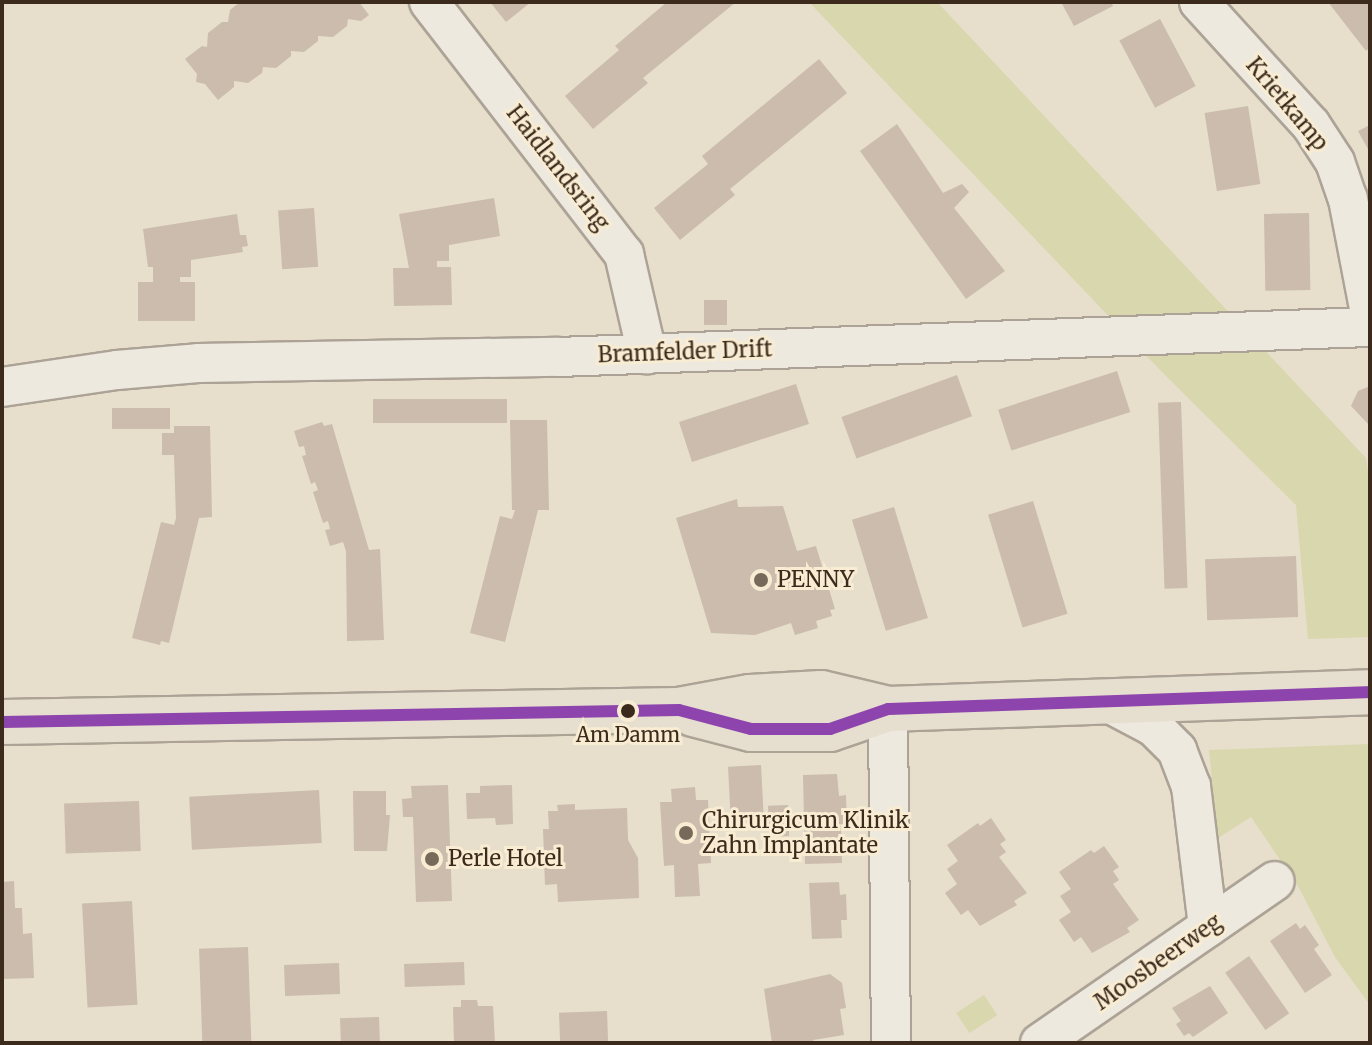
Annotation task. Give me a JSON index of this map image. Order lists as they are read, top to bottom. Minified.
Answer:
{"streets":{"street":["Krietkamp","Haidlandsring","Bramfelder Drift","Moosbeerweg"]},"crossings":[["Haidlandsring","Bramfelder Drift"]],"places":["PENNY","Am Damm","Chirurgicum Klinik Zahn Implantate","Perle Hotel"]}
